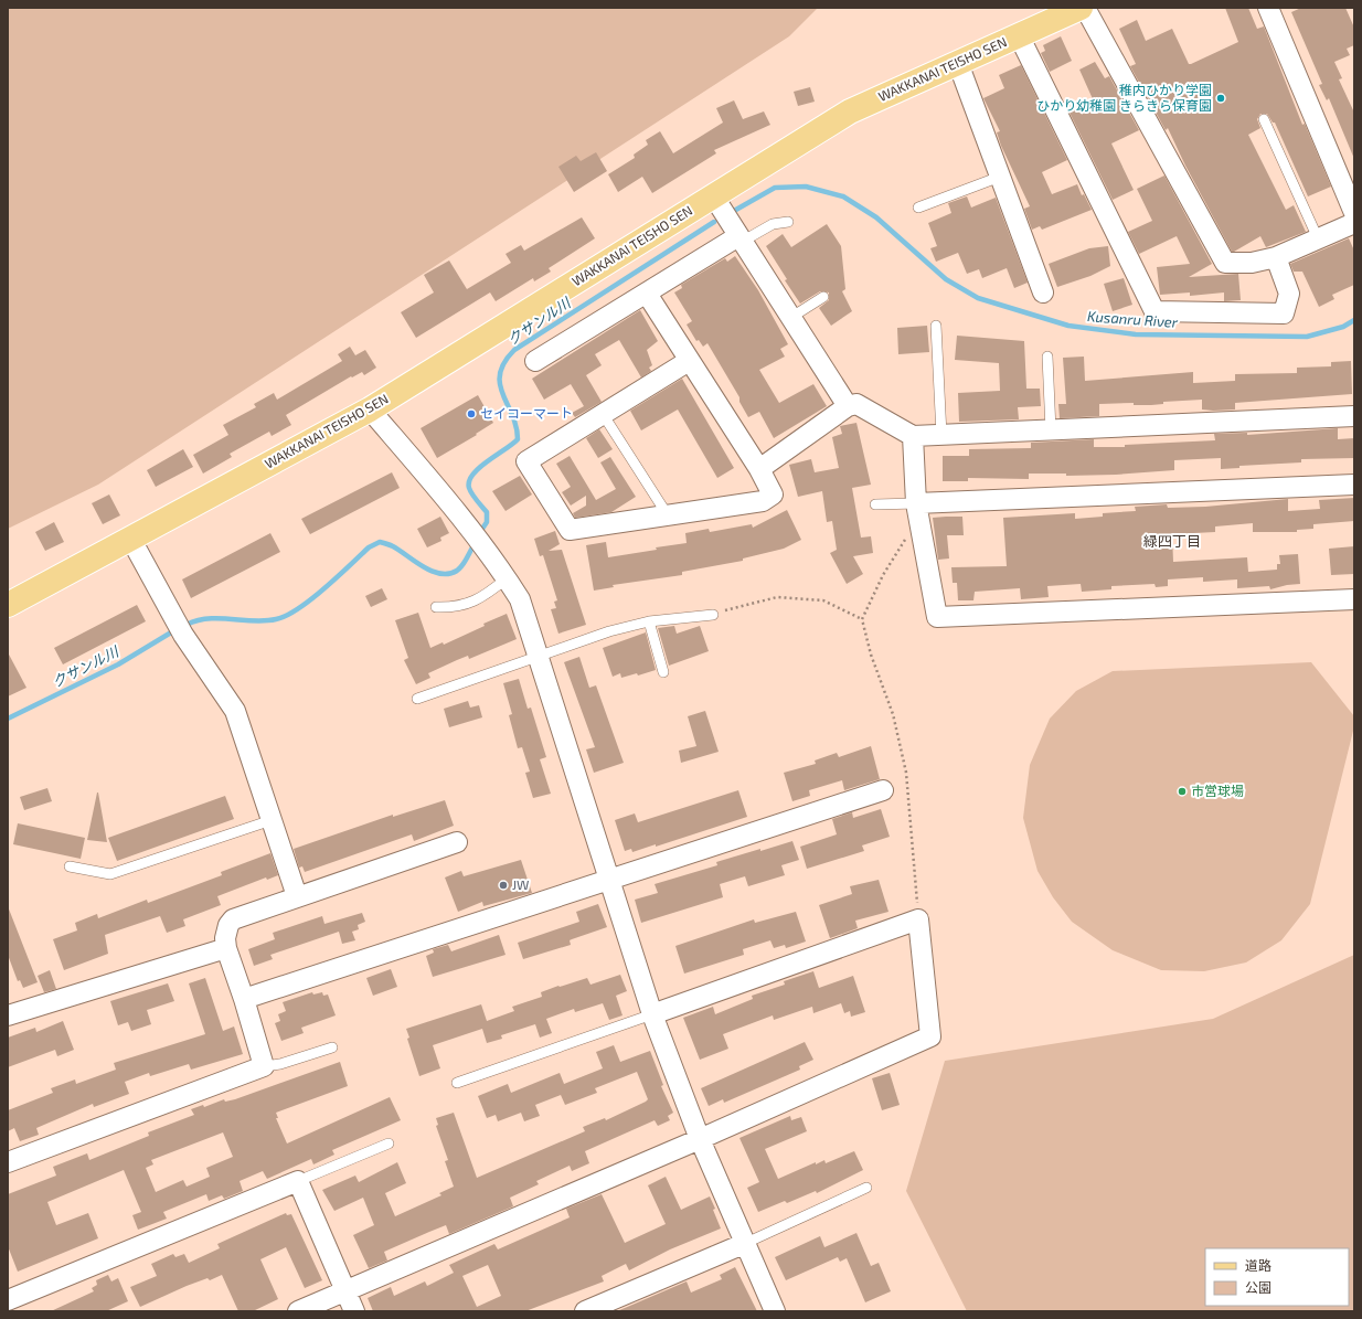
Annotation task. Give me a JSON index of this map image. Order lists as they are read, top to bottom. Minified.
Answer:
{"streets":{"main road":["WAKKANAI TEISHO SEN"]},"districts":["緑四丁目"],"water":["Kusanru River","クサンル川"],"places":["稚内ひかり学園 ひかり幼稚園 きらきら保育園","セイコーマート","市営球場","JW"],"legend":["道路","公園"]}
